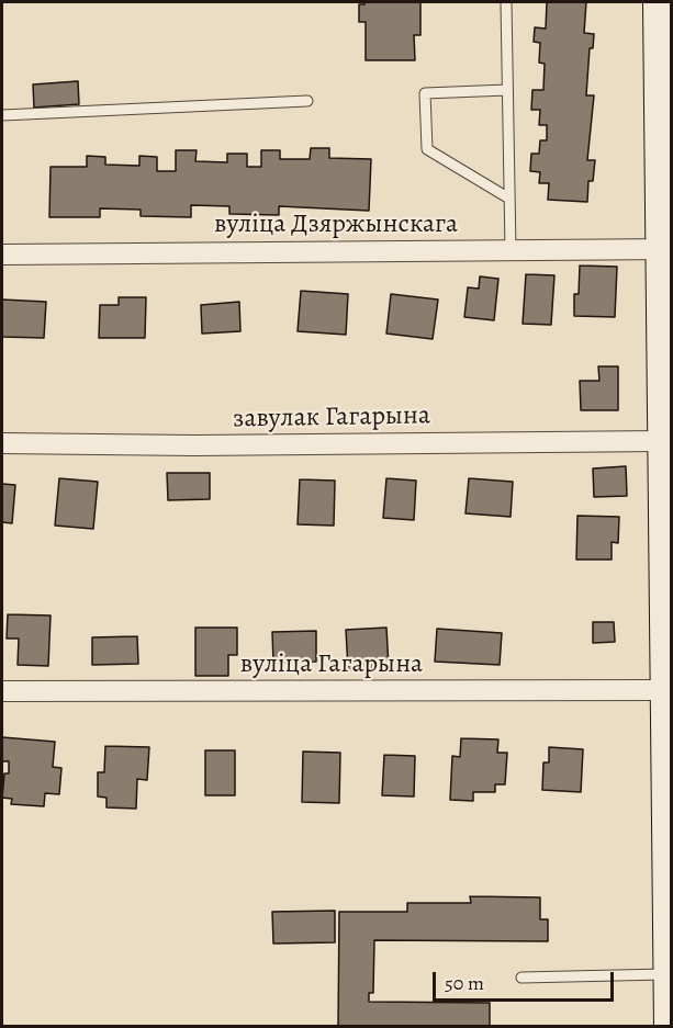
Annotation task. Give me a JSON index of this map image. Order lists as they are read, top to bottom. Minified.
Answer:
{"streets":{"street":["вуліца Дзяржынскага","завулак Гагарына","вуліца Гагарына"]},"scale_bar":"50 m"}
